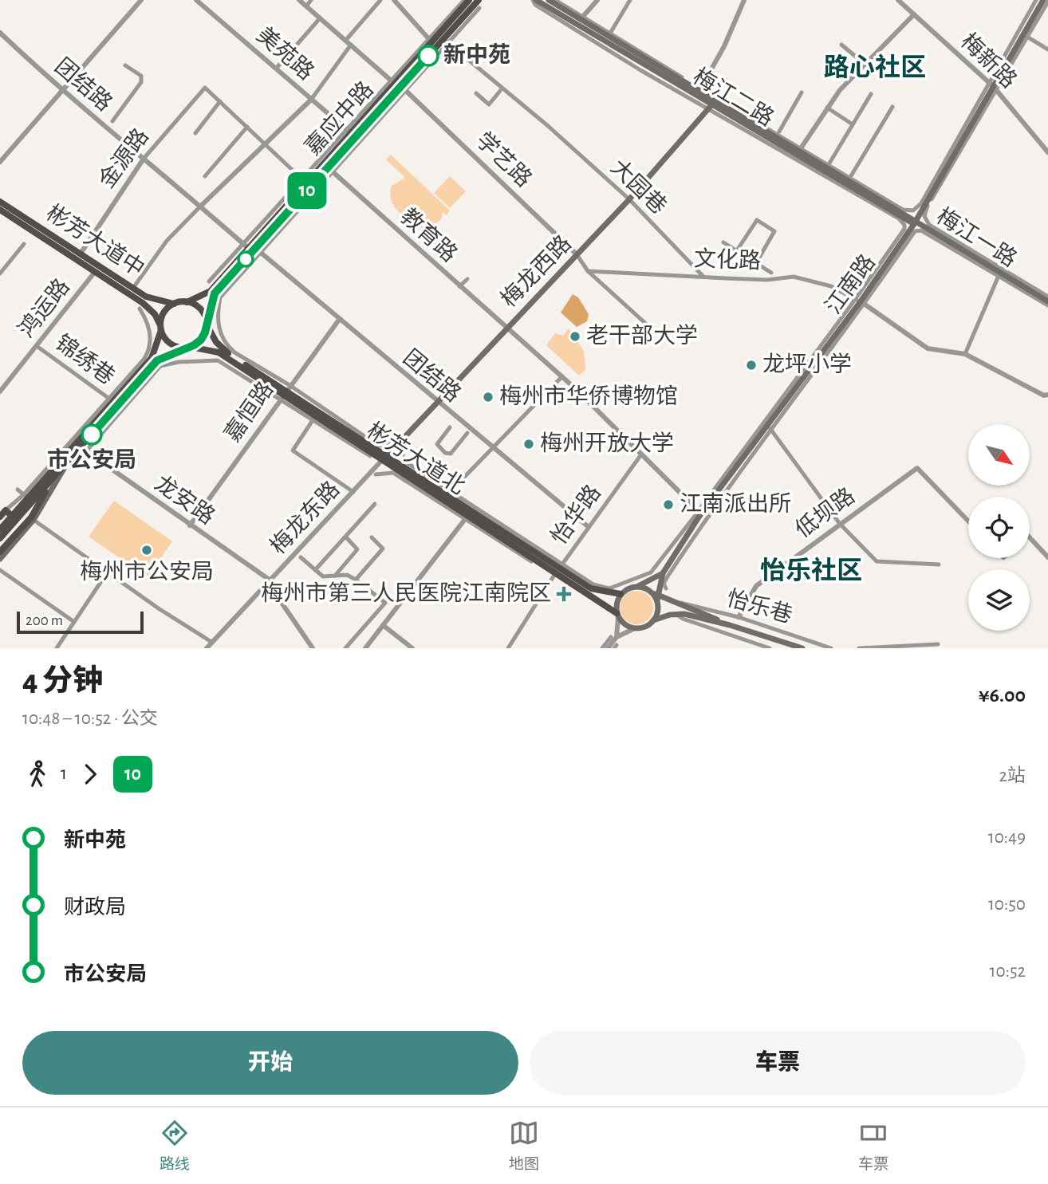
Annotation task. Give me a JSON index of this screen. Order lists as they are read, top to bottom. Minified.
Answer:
{"streets":{"main road":["梅江二路","嘉应中路","梅江一路","彬芳大道中","梅龙西路","江南路","彬芳大道北"],"street":["美苑路","梅新路","团结路","金源路","学艺路","大园巷","教育路","文化路","鸿运路","锦绣巷","嘉恒路","龙安路","低坝路","怡华路","梅龙东路","怡乐巷"]},"crossings":[["美苑路","嘉应中路"],["梅新路","江南路"],["团结路","嘉应中路"],["团结路","金源路"],["团结路","梅龙西路"],["团结路","嘉恒路"],["团结路","怡华路"],["梅江二路","梅江一路"],["梅江二路","梅龙西路"],["梅江二路","江南路"],["嘉应中路","大园巷"],["嘉应中路","教育路"],["嘉应中路","彬芳大道中"],["嘉应中路","彬芳大道北"],["金源路","彬芳大道中"],["学艺路","梅龙西路"],["大园巷","文化路"],["大园巷","梅龙西路"],["教育路","梅龙西路"],["教育路","江南路"],["教育路","怡华路"],["梅江一路","江南路"],["彬芳大道中","鸿运路"],["彬芳大道中","彬芳大道北"],["文化路","江南路"],["梅龙西路","彬芳大道北"],["梅龙西路","梅龙东路"],["江南路","彬芳大道北"],["鸿运路","锦绣巷"],["嘉恒路","彬芳大道北"],["嘉恒路","龙安路"],["彬芳大道北","怡华路"],["彬芳大道北","梅龙东路"],["龙安路","梅龙东路"],["低坝路","怡乐巷"]],"districts":["路心社区","怡乐社区"],"places":{"other":["新中苑","老干部大学","龙坪小学","梅州市华侨博物馆","市公安局","梅州开放大学","江南派出所","梅州市公安局"],"health":["梅州市第三人民医院江南院区"]},"lines":["bus line 10"],"scale_bar":"200 m","north":"bottom right","page":{"on_map":"10","scale":"200 m","heading":["4 分钟","10:48 – 10:52 · 公交","¥6.00"],"legs":["1","10","2站"],"list":[{"name":"新中苑","value":"10:49"},{"name":"财政局","value":"10:50"},{"name":"市公安局","value":"10:52"}],"buttons":["开始","车票"],"tabs":["路线","地图","车票"]}}
